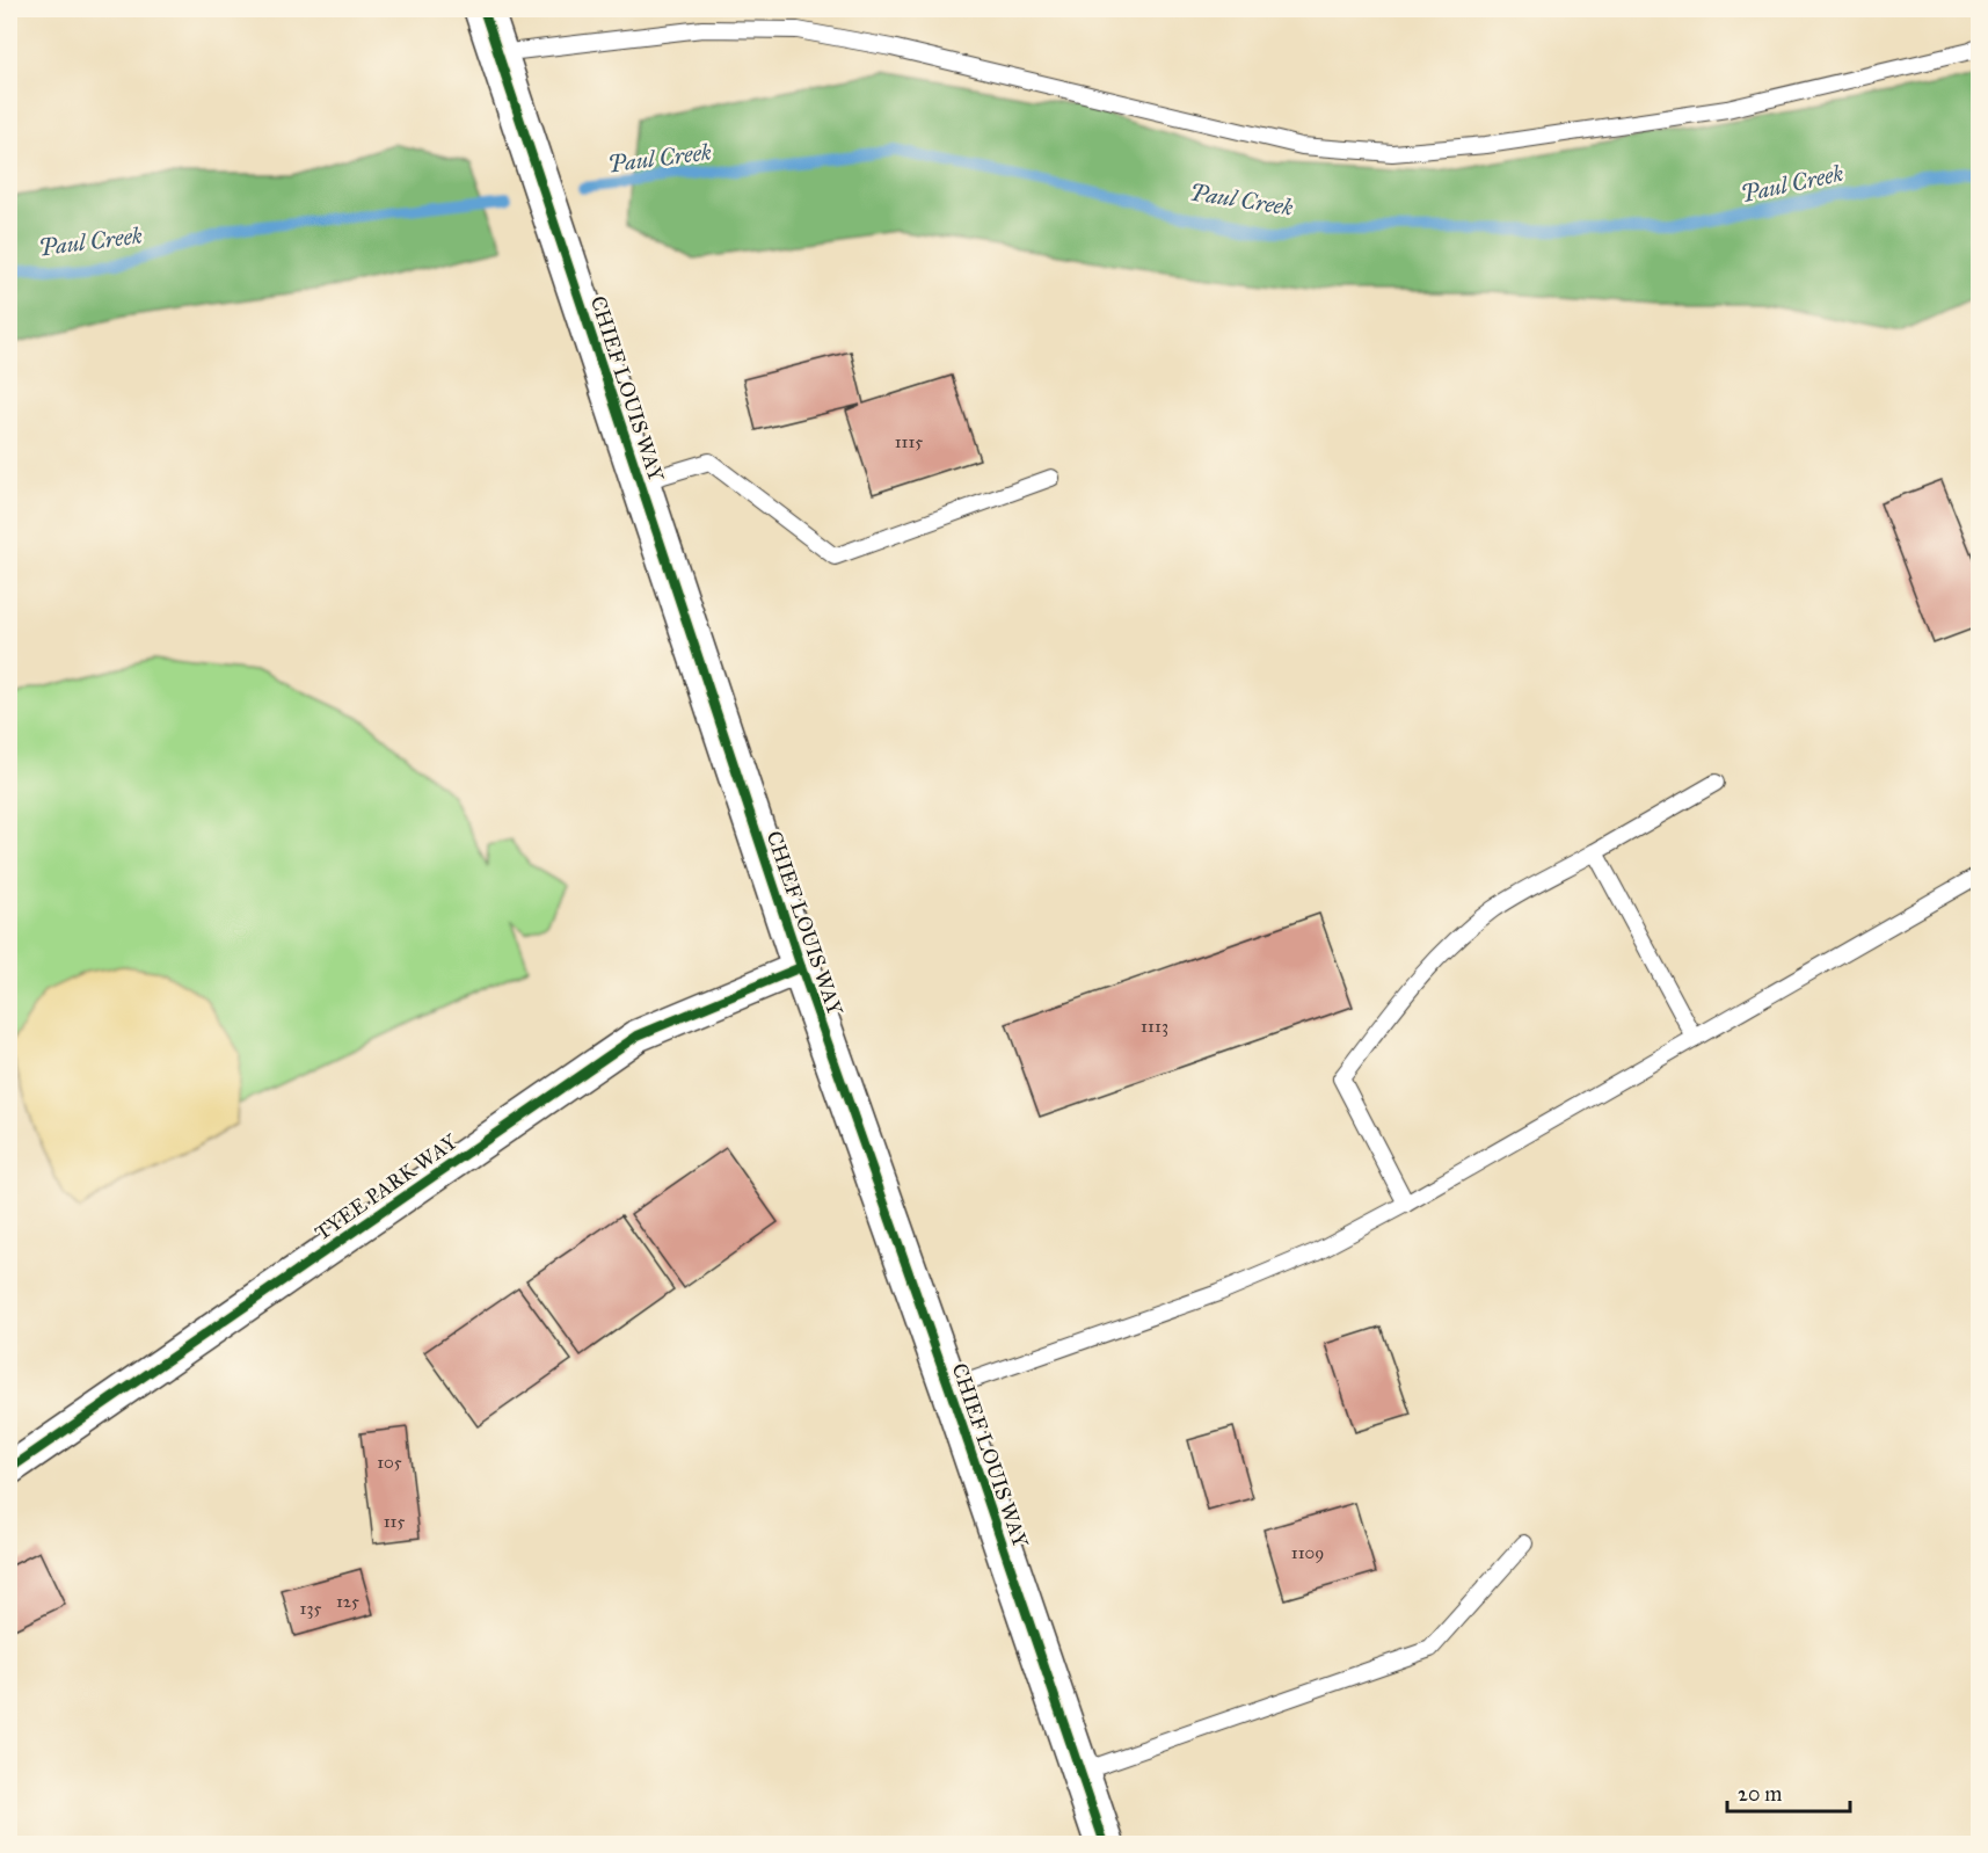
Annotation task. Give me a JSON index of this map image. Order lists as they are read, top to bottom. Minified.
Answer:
{"streets":{"street":["CHIEF LOUIS WAY","TYEE PARK WAY"]},"crossings":[["CHIEF LOUIS WAY","TYEE PARK WAY"]],"water":["Paul Creek"],"house_numbers":["1115","1113","105","115","1109","125","135"],"scale_bar":"20 m"}
